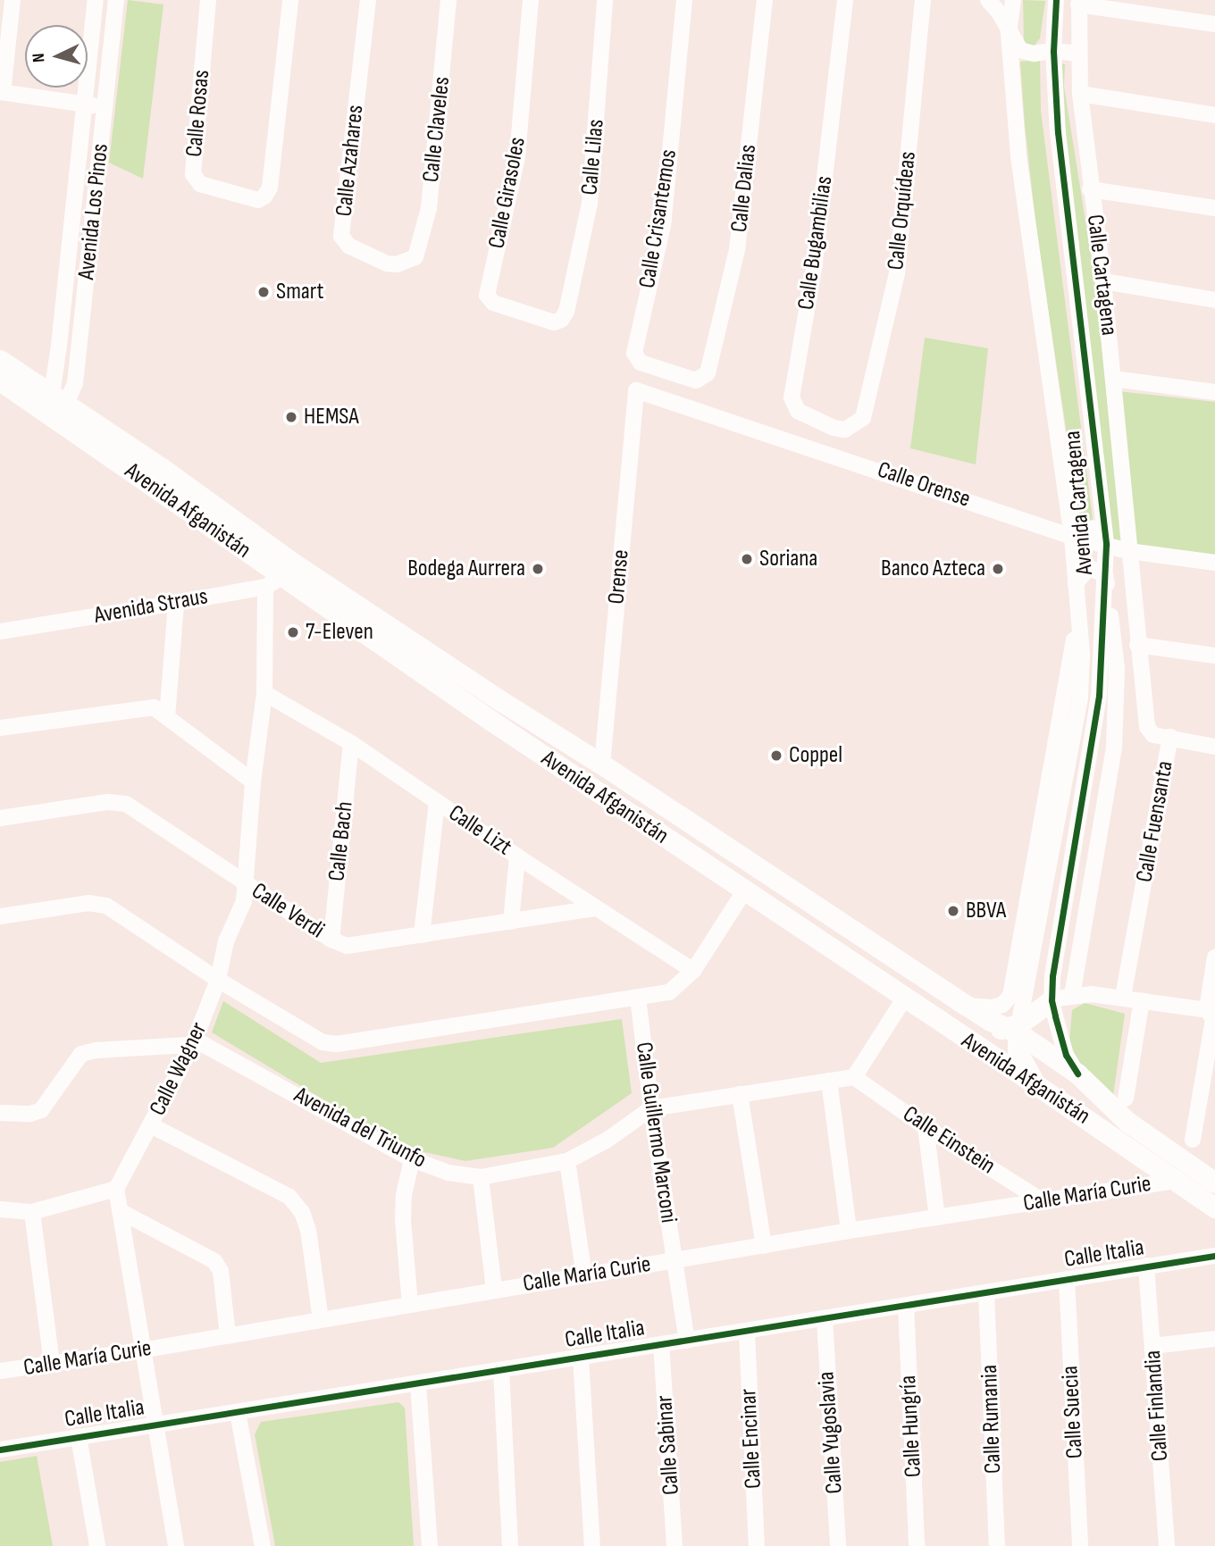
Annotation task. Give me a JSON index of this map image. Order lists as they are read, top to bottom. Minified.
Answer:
{"streets":{"main road":["Avenida Afganistán"],"street":["Calle Rosas","Calle Claveles","Calle Lilas","Calle Azahares","Calle Dalias","Calle Girasoles","Calle Orquídeas","Avenida Los Pinos","Calle Crisantemos","Calle Bugambilias","Calle Cartagena","Calle Orense","Avenida Cartagena","Orense","Avenida Straus","Calle Fuensanta","Calle Lizt","Calle Bach","Calle Verdi","Calle Wagner","Avenida del Triunfo","Calle Guillermo Marconi","Calle Einstein","Calle María Curie","Calle Italia","Calle Finlandia","Calle Suecia","Calle Rumania","Calle Hungría","Calle Yugoslavia","Calle Encinar","Calle Sabinar"]},"crossings":[["Calle Claveles","Calle Azahares"],["Calle Lilas","Calle Girasoles"],["Calle Dalias","Calle Crisantemos"],["Calle Orquídeas","Calle Bugambilias"],["Avenida Los Pinos","Avenida Afganistán"],["Calle Cartagena","Calle Orense"],["Calle Cartagena","Calle Fuensanta"],["Calle Orense","Avenida Cartagena"],["Calle Orense","Orense"],["Calle Orense","Calle Fuensanta"],["Avenida Cartagena","Avenida Afganistán"],["Avenida Afganistán","Orense"],["Avenida Afganistán","Avenida Straus"],["Avenida Afganistán","Calle Wagner"],["Avenida Afganistán","Calle María Curie"],["Avenida Straus","Calle Wagner"],["Calle Lizt","Calle Bach"],["Calle Lizt","Calle Verdi"],["Calle Lizt","Calle Wagner"],["Calle Bach","Calle Verdi"],["Calle Verdi","Calle Wagner"],["Calle Wagner","Avenida del Triunfo"],["Avenida del Triunfo","Calle Guillermo Marconi"],["Avenida del Triunfo","Calle Einstein"],["Calle Guillermo Marconi","Calle María Curie"],["Calle Guillermo Marconi","Calle Italia"],["Calle Einstein","Calle María Curie"],["Calle Italia","Calle Finlandia"],["Calle Italia","Calle Suecia"],["Calle Italia","Calle Rumania"],["Calle Italia","Calle Hungría"],["Calle Italia","Calle Yugoslavia"],["Calle Italia","Calle Encinar"],["Calle Italia","Calle Sabinar"]],"places":["Smart","HEMSA","Soriana","Bodega Aurrera","Banco Azteca","7-Eleven","Coppel","BBVA"],"north":"left"}
